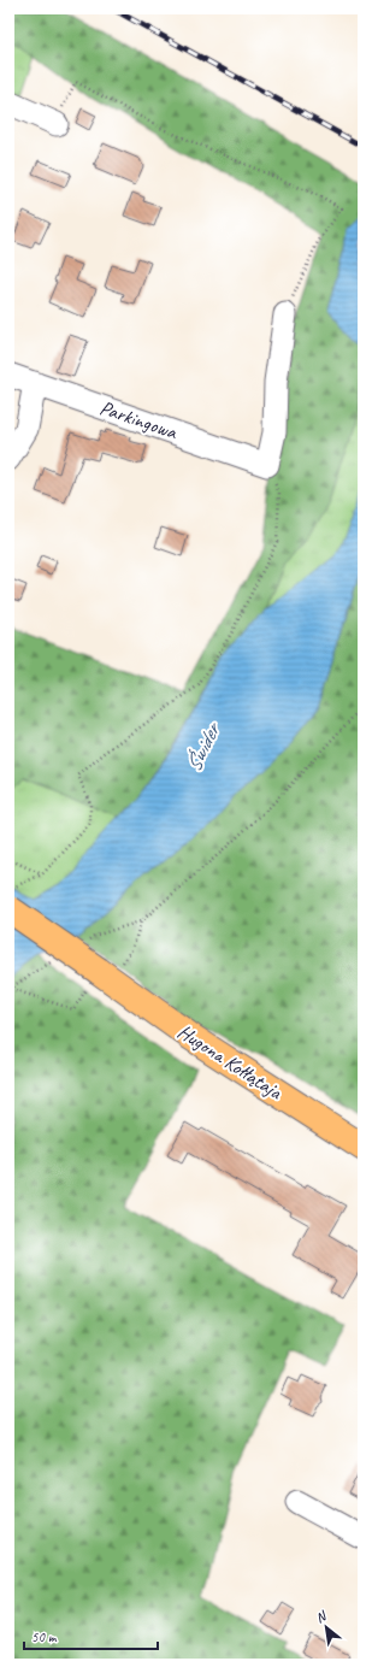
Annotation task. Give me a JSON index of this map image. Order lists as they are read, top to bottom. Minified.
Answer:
{"streets":{"main road":["Hugona Kołłątaja"],"street":["Parkingowa"]},"water":["Świder"],"scale_bar":"50 m","north":"top left"}
